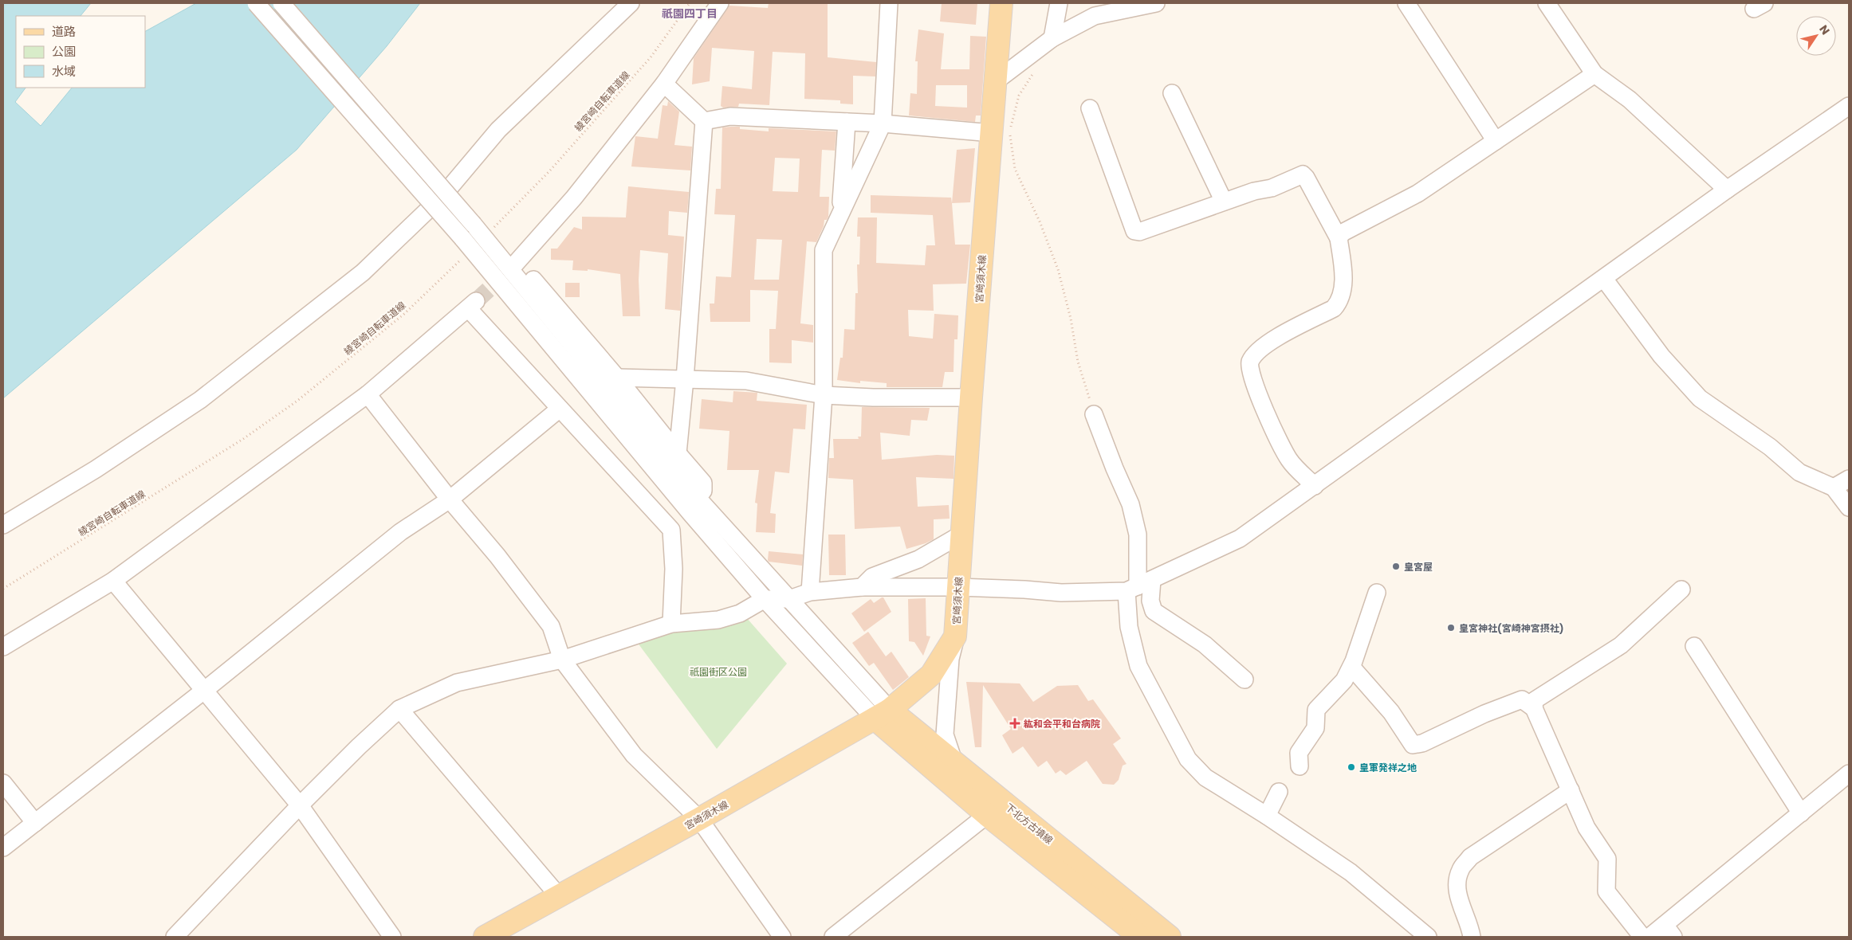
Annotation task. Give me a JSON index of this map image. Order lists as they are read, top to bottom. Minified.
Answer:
{"streets":{"main road":["宮崎須木線","下北方古墳線"],"path":["綾宮崎自転車道線"]},"crossings":[["宮崎須木線","下北方古墳線"]],"districts":["祇園四丁目"],"parks":["祇園街区公園"],"places":{"other":["皇宮屋","皇宮神社(宮崎神宮摂社)","皇軍発祥之地"],"health":["紘和会平和台病院"]},"legend":["道路","公園","水域"],"north":"top right"}
